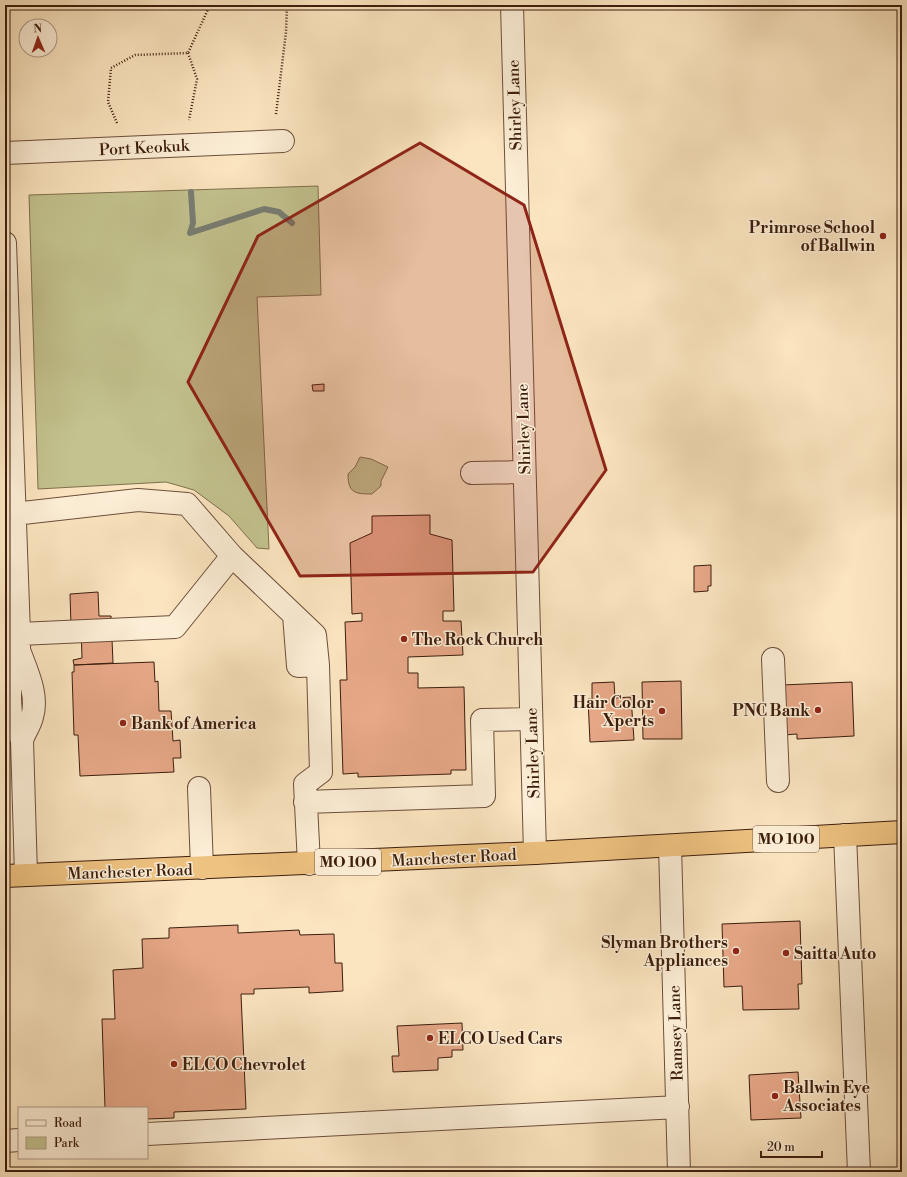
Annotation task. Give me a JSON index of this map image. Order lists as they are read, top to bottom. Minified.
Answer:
{"streets":{"highway":["MO 100","Manchester Road"],"street":["Shirley Lane","Port Keokuk","Ramsey Lane"]},"crossings":[["Shirley Lane","Manchester Road"],["Manchester Road","Ramsey Lane"]],"places":["Primrose School of Ballwin","The Rock Church","PNC Bank","Hair Color Xperts","Bank of America","Slyman Brothers Appliances","Saitta Auto","ELCO Used Cars","ELCO Chevrolet","Ballwin Eye Associates"],"legend":["Road","Park"],"scale_bar":"20 m","north":"top"}
